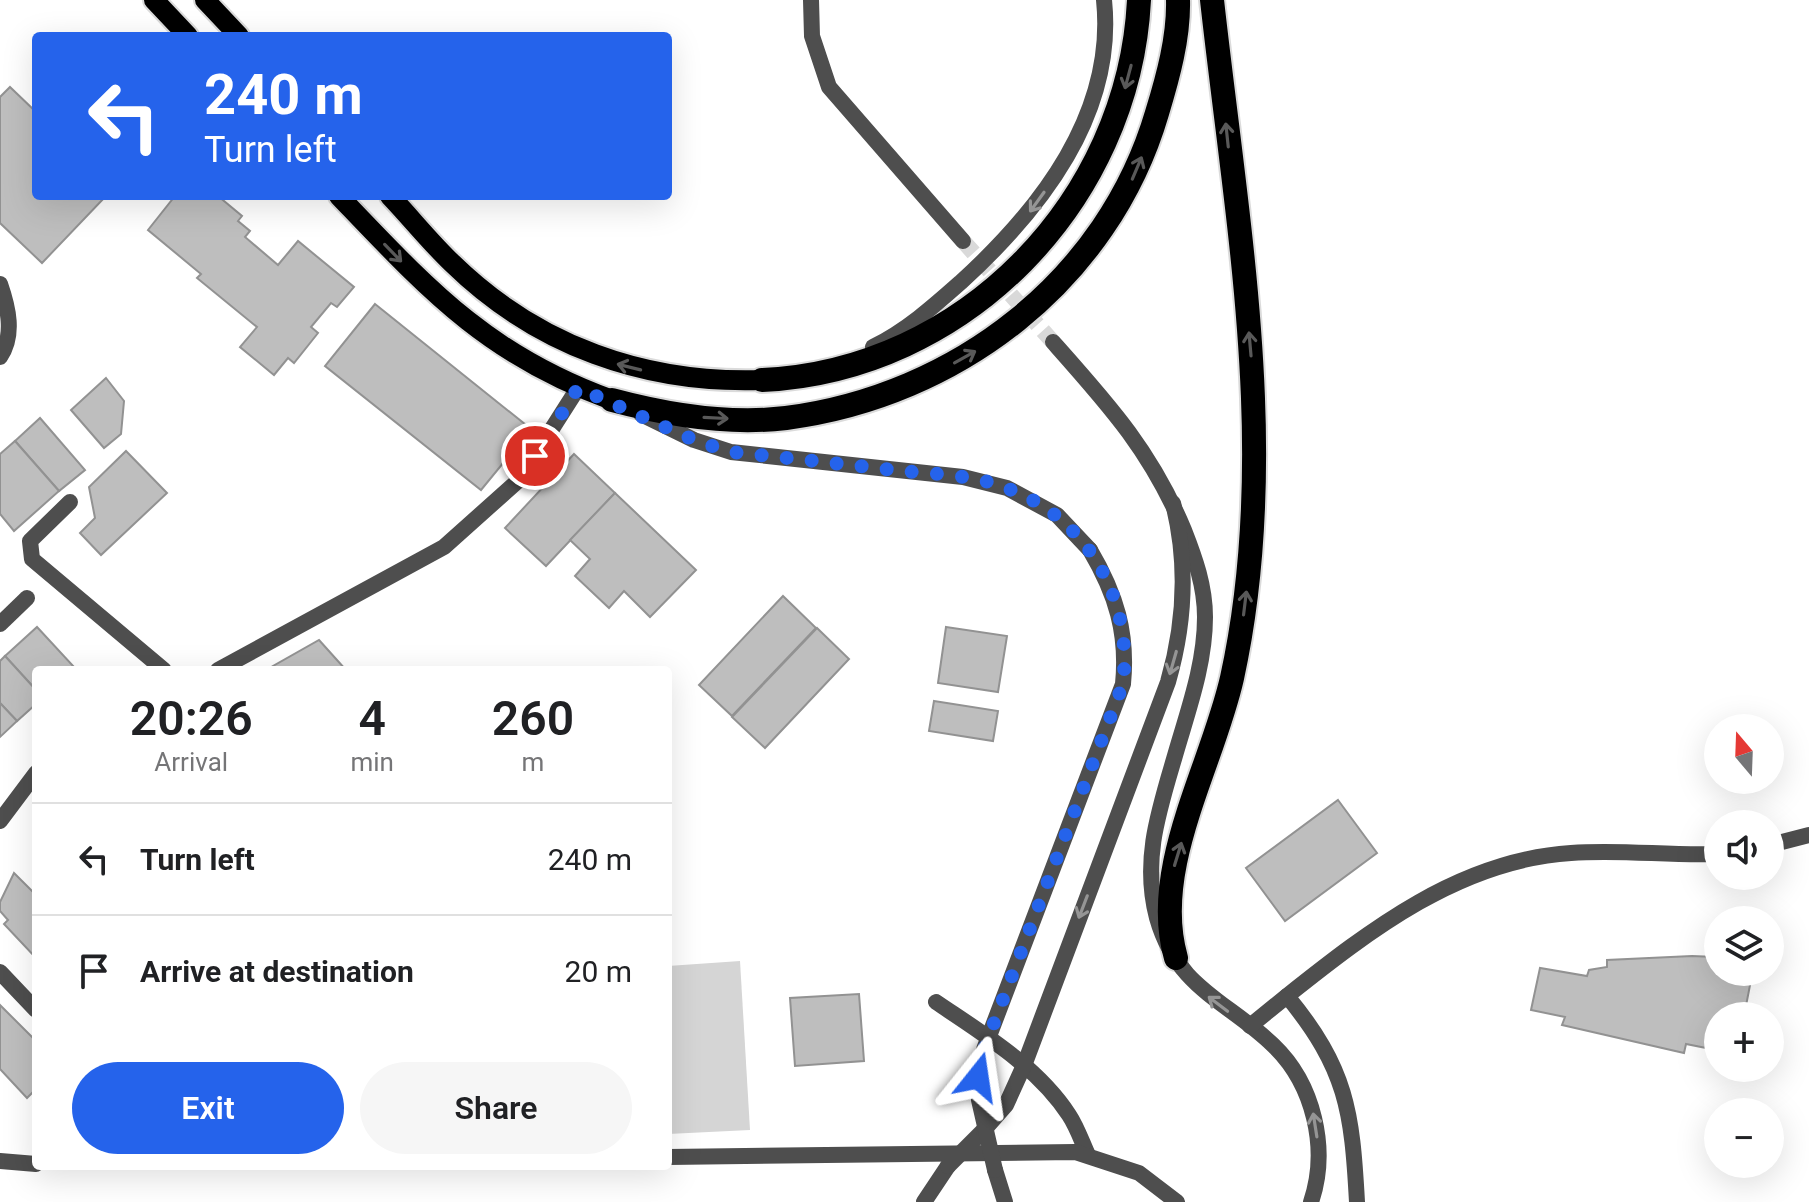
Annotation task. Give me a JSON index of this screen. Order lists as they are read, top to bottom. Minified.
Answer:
{"north":"top","page":{"turn":["240 m","Turn left"],"eta":["20:26","Arrival","4","min","260","m"],"map_buttons":["+","−"],"list":[{"name":"Turn left","value":"240 m"},{"name":"Arrive at destination","value":"20 m"}],"buttons":["Exit","Share"]}}
